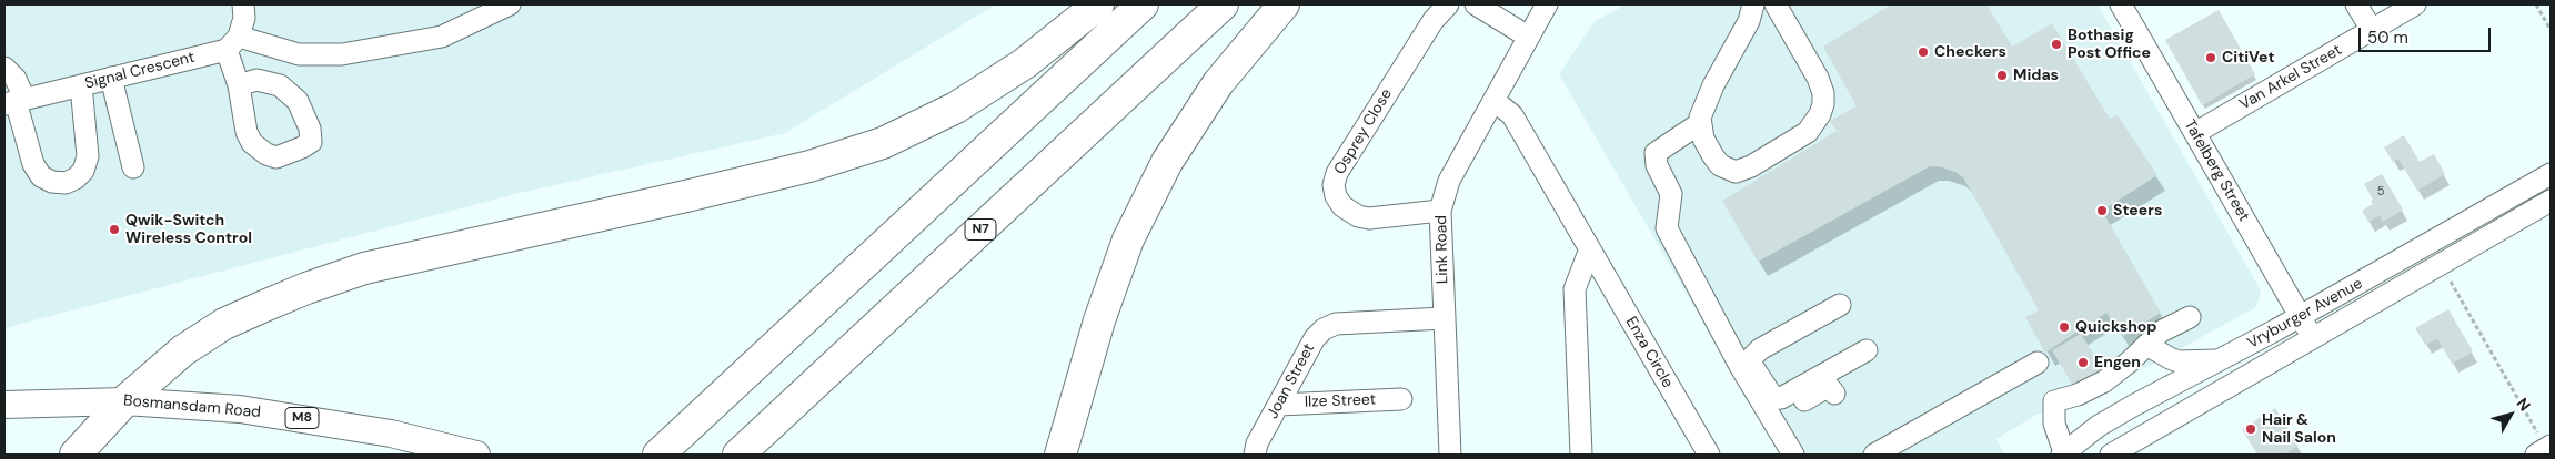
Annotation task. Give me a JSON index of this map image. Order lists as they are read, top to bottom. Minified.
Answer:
{"streets":{"highway":["N7"],"main road":["Bosmansdam Road","M8"],"street":["Signal Crescent","Van Arkel Street","Osprey Close","Tafelberg Street","Link Road","Vryburger Avenue","Enza Circle","Joan Street","Ilze Street"]},"crossings":[["Van Arkel Street","Tafelberg Street"],["Osprey Close","Link Road"],["Tafelberg Street","Vryburger Avenue"],["Link Road","Enza Circle"],["Link Road","Joan Street"],["Joan Street","Ilze Street"]],"places":["Bothasig Post Office","Checkers","CitiVet","Midas","Steers","Qwik-Switch Wireless Control","Quickshop","Engen","Hair & Nail Salon"],"house_numbers":["5"],"scale_bar":"50 m","north":"top right"}
